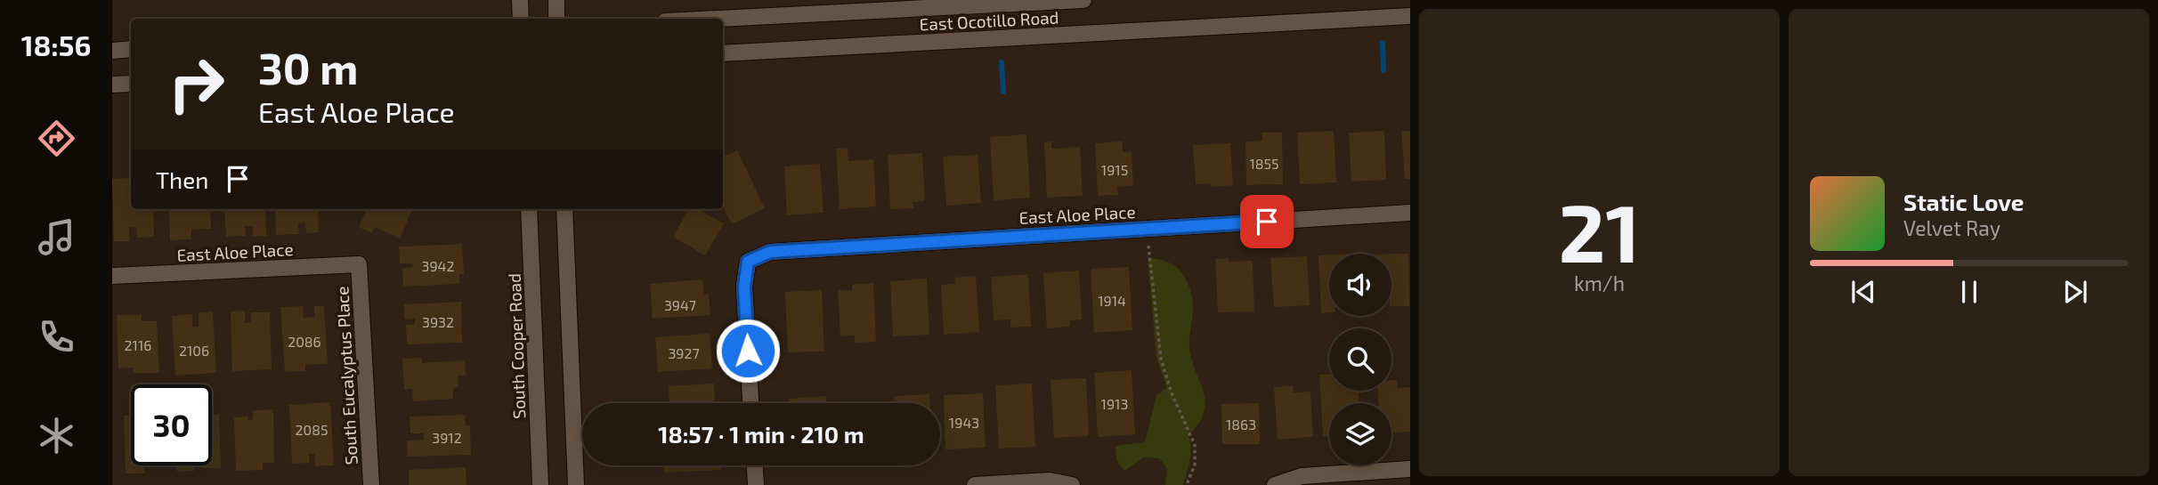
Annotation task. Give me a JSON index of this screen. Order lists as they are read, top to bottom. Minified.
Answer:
{"streets":{"main road":["East Ocotillo Road","East Aloe Place","South Cooper Road","South Eucalyptus Place"]},"crossings":[["East Aloe Place","South Eucalyptus Place"]],"house_numbers":["1855","1915","3942","1914","3947","3932","2086","2116","2106","3927","1913","1943","1863","2085","3912"],"page":{"tabs":"18:56","tile":["21","km/h"],"turn":["30 m","East Aloe Place"],"then":"Then","song":["Static Love","Velvet Ray"],"limit":"30","trip":"18:57 · 1 min · 210 m"}}
